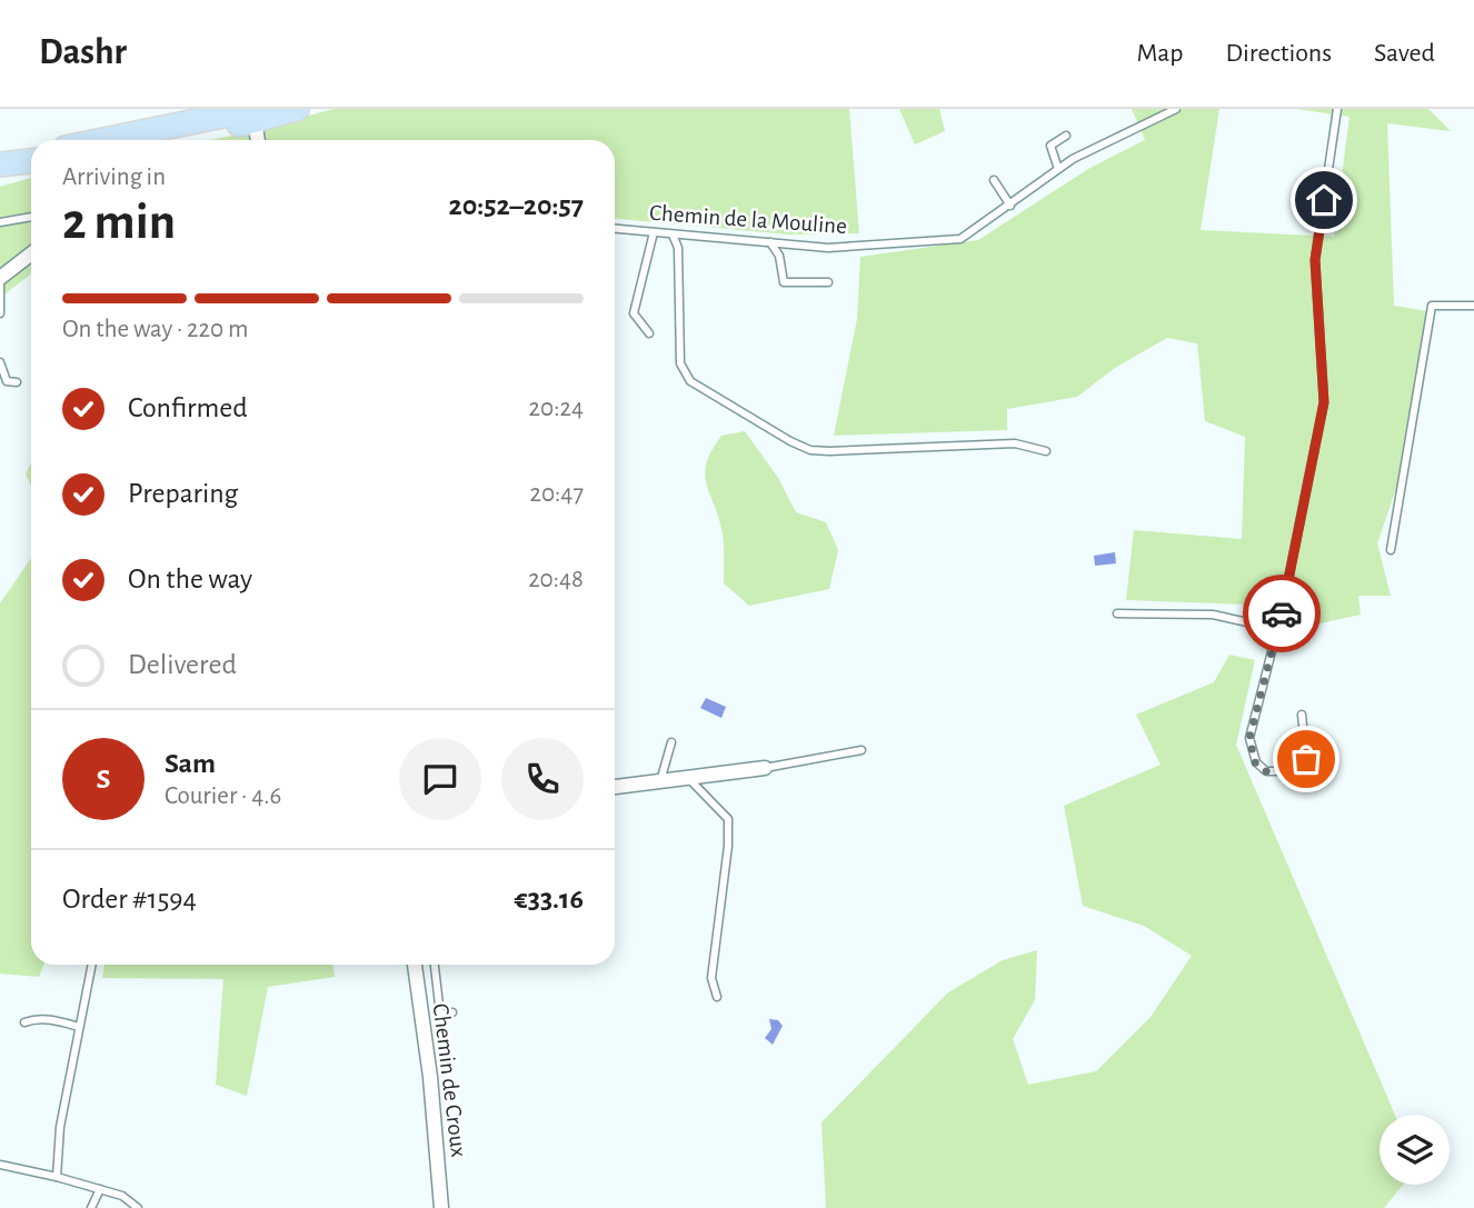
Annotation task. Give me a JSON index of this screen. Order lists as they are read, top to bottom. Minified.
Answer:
{"streets":{"street":["Chemin de Croux"],"lane":["Chemin de la Mouline"]},"page":{"header":"Dashr","nav":["Map","Directions","Saved"],"heading":["2 min","Arriving in","20:52–20:57"],"panel":["Sam","Courier · 4.6","Order #1594","€33.16"],"bar":"On the way · 220 m","list":[["Confirmed","20:24"],["Preparing","20:47"],["On the way","20:48"],"Delivered"],"round":"S"}}
